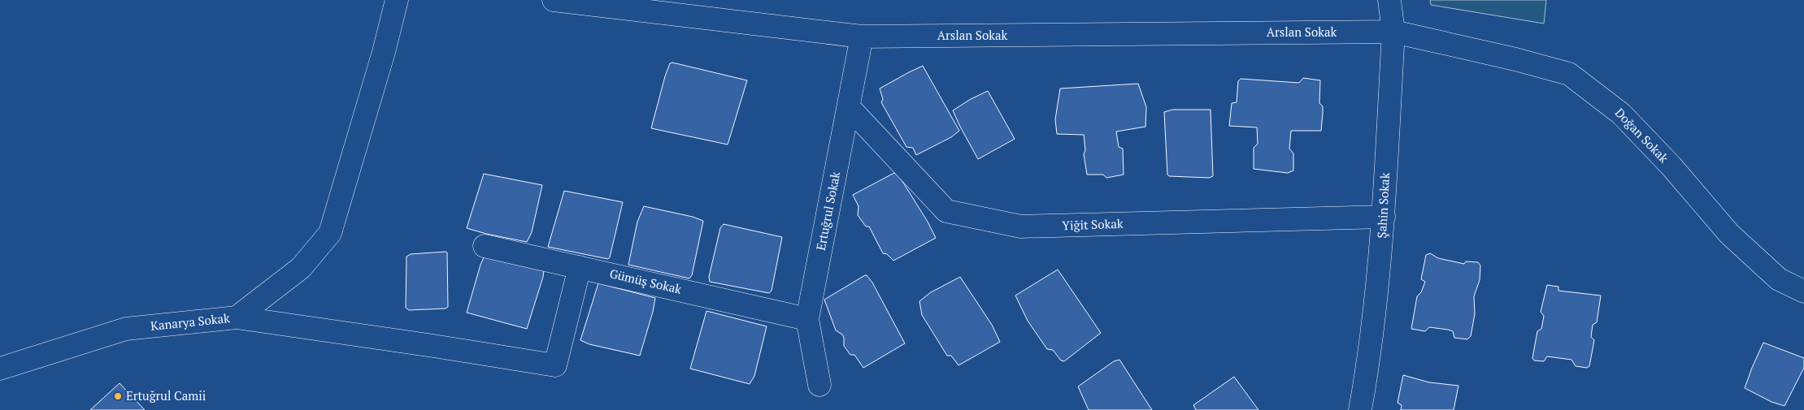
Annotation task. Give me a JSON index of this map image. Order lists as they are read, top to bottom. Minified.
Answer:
{"streets":{"street":["Arslan Sokak","Doğan Sokak","Şahin Sokak","Ertuğrul Sokak","Yiğit Sokak","Gümüş Sokak","Kanarya Sokak"]},"crossings":[["Arslan Sokak","Doğan Sokak"],["Arslan Sokak","Şahin Sokak"],["Arslan Sokak","Ertuğrul Sokak"],["Doğan Sokak","Şahin Sokak"],["Şahin Sokak","Yiğit Sokak"],["Ertuğrul Sokak","Yiğit Sokak"],["Ertuğrul Sokak","Gümüş Sokak"]],"places":["Ertuğrul Camii"]}
